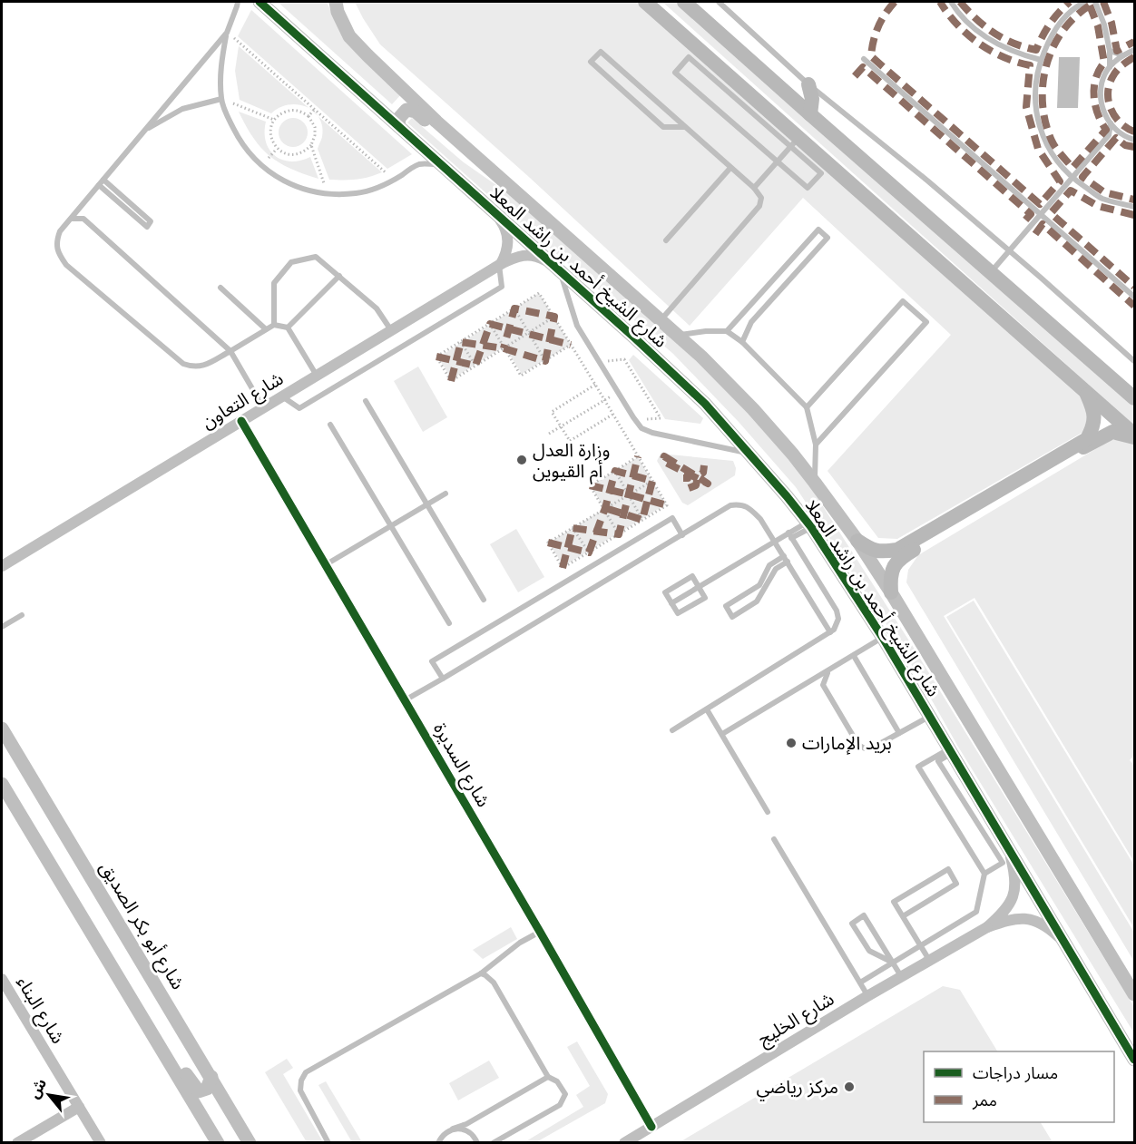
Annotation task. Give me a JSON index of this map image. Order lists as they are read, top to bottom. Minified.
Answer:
{"streets":{"street":["شارع الشيخ أحمد بن راشد المعلا","شارع التعاون","شارع السديرة","شارع أبو بكر الصديق","شارع البناء","شارع الخليج"]},"crossings":[["شارع الشيخ أحمد بن راشد المعلا","شارع التعاون"],["شارع الشيخ أحمد بن راشد المعلا","شارع الخليج"],["شارع التعاون","شارع السديرة"],["شارع السديرة","شارع الخليج"]],"places":["وزارة العدل أم القيوين","بريد الإمارات","مركز رياضي"],"legend":["مسار دراجات","ممر"],"north":"top left"}
